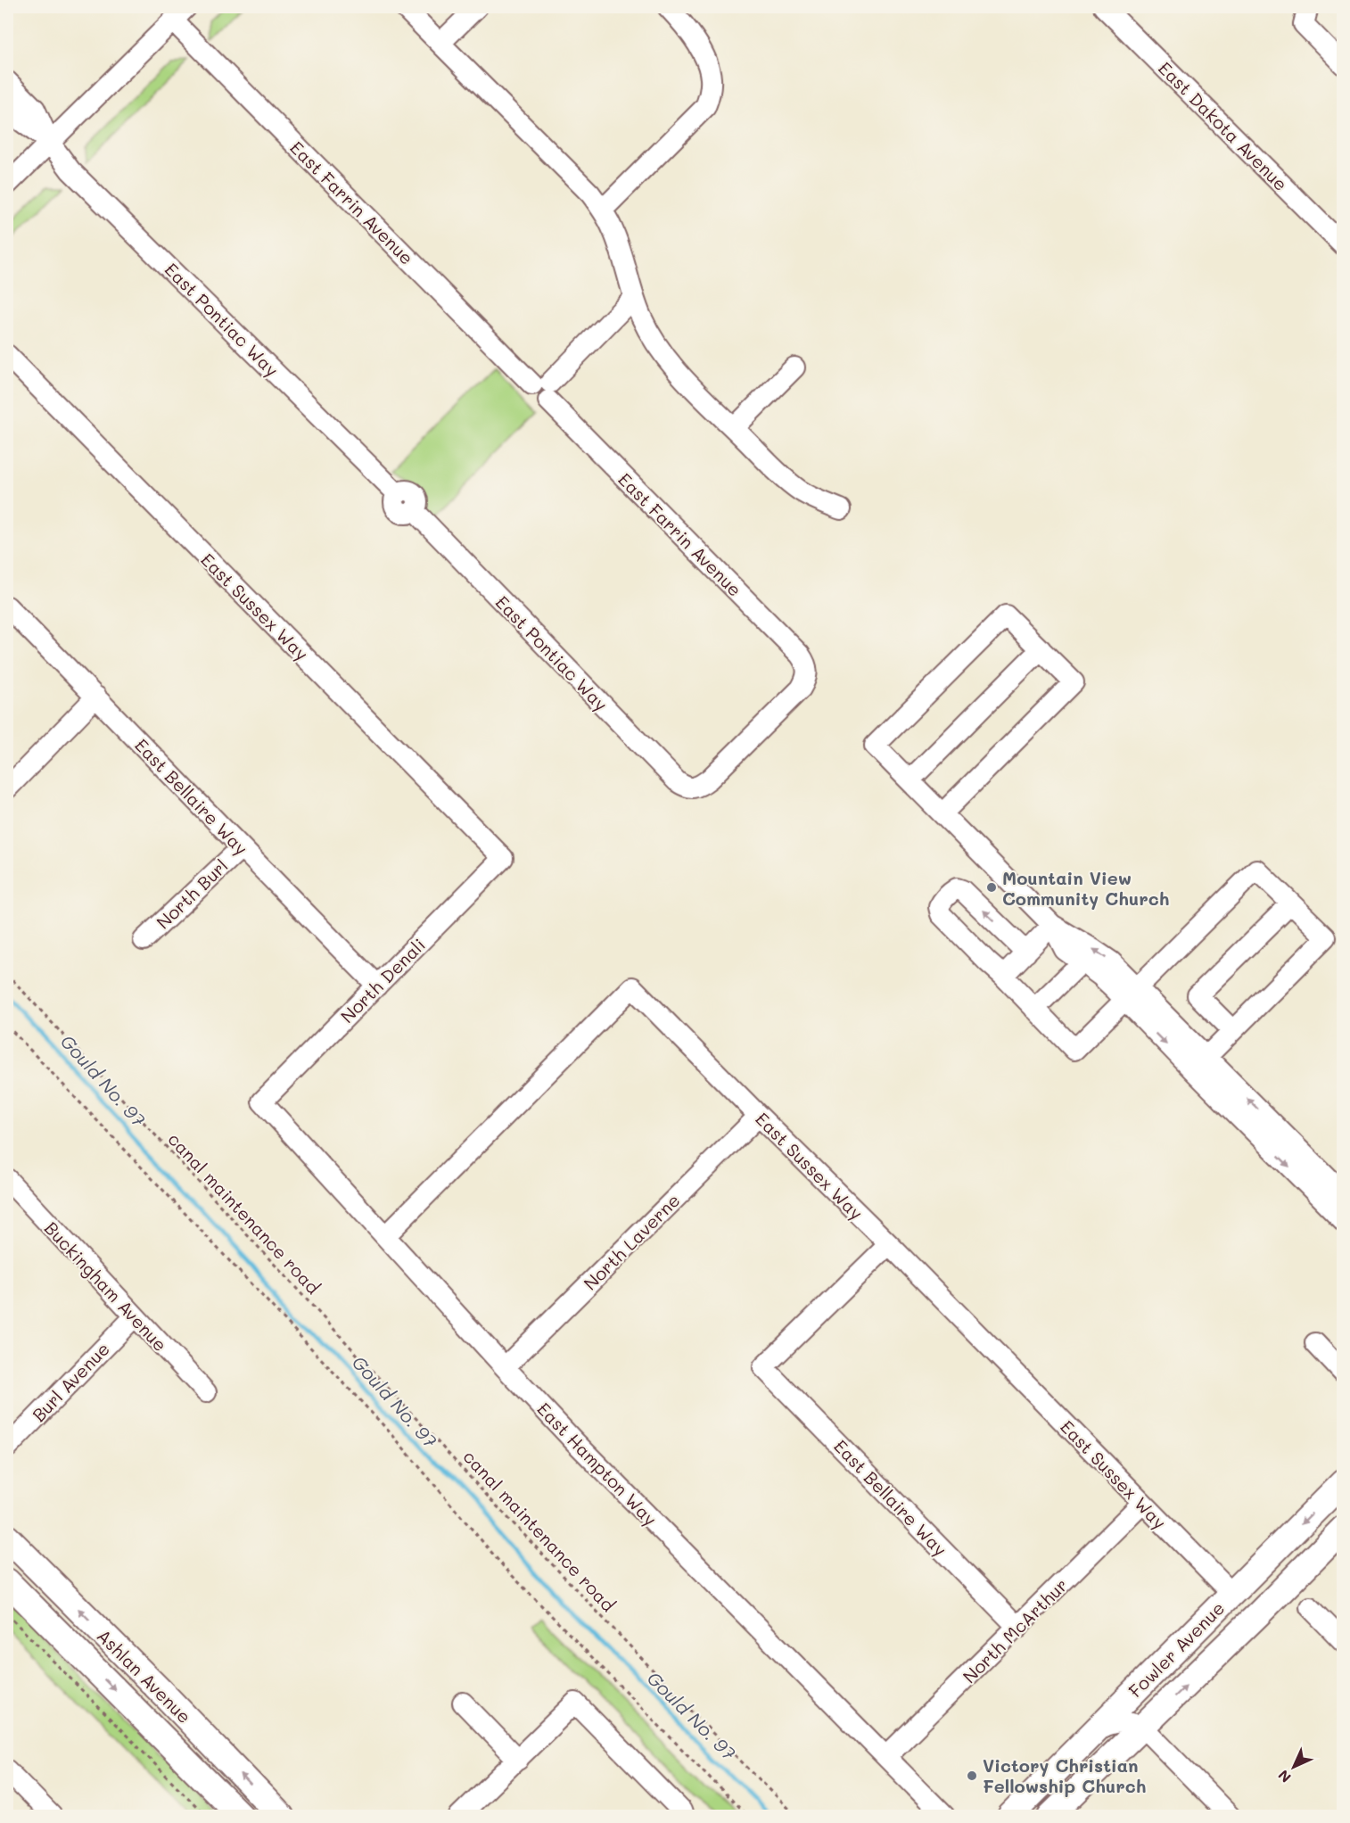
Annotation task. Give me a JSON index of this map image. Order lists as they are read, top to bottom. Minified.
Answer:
{"streets":{"main road":["Fowler Avenue","Ashlan Avenue"],"street":["East Dakota Avenue","East Farrin Avenue","East Pontiac Way","East Sussex Way","East Bellaire Way","North Burl","North Denali","North Laverne","Buckingham Avenue","Burl Avenue","East Hampton Way","North McArthur"],"path":["canal maintenance road"]},"crossings":[["East Farrin Avenue","East Pontiac Way"],["East Sussex Way","East Bellaire Way"],["East Sussex Way","North Denali"],["East Sussex Way","North Laverne"],["East Sussex Way","East Hampton Way"],["East Sussex Way","North McArthur"],["East Sussex Way","Fowler Avenue"],["East Bellaire Way","North Burl"],["East Bellaire Way","North Denali"],["East Bellaire Way","North McArthur"],["North Denali","East Hampton Way"],["North Laverne","East Hampton Way"],["Buckingham Avenue","Burl Avenue"],["East Hampton Way","North McArthur"]],"water":["Gould No. 97"],"places":["Mountain View Community Church","Victory Christian Fellowship Church"],"north":"bottom left"}
